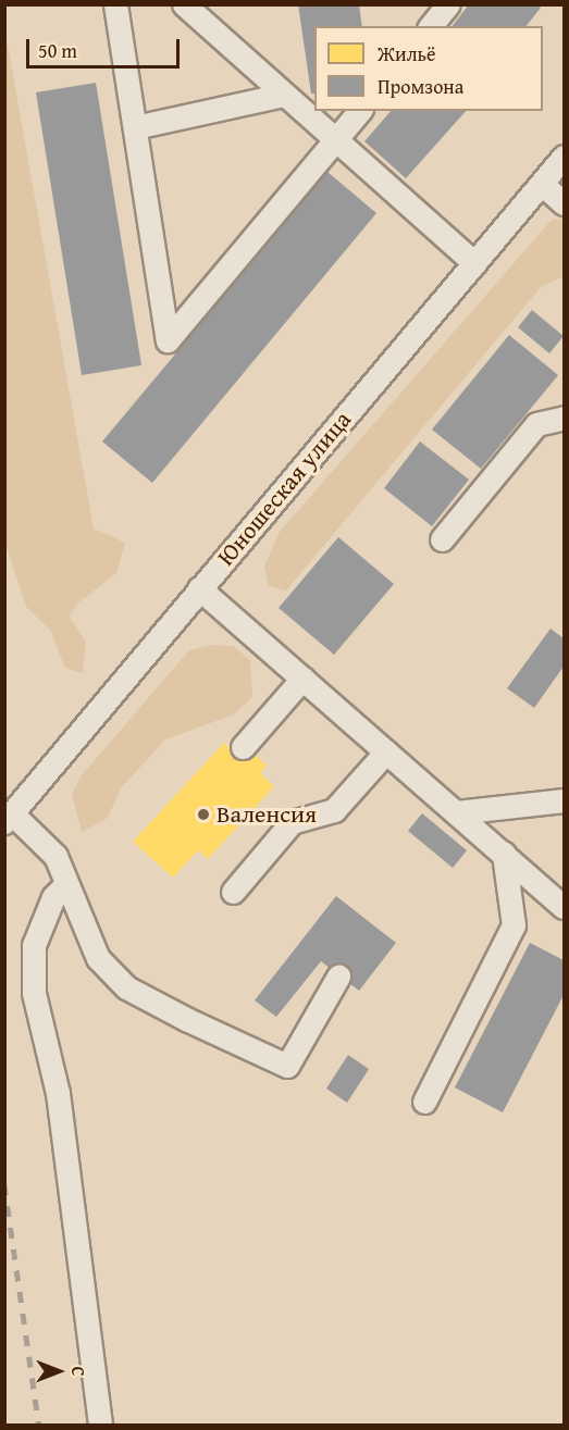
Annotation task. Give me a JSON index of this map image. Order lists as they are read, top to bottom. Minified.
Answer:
{"streets":{"street":["Юношеская улица"]},"places":["Валенсия"],"legend":["Жильё","Промзона"],"scale_bar":"50 m","north":"right"}
